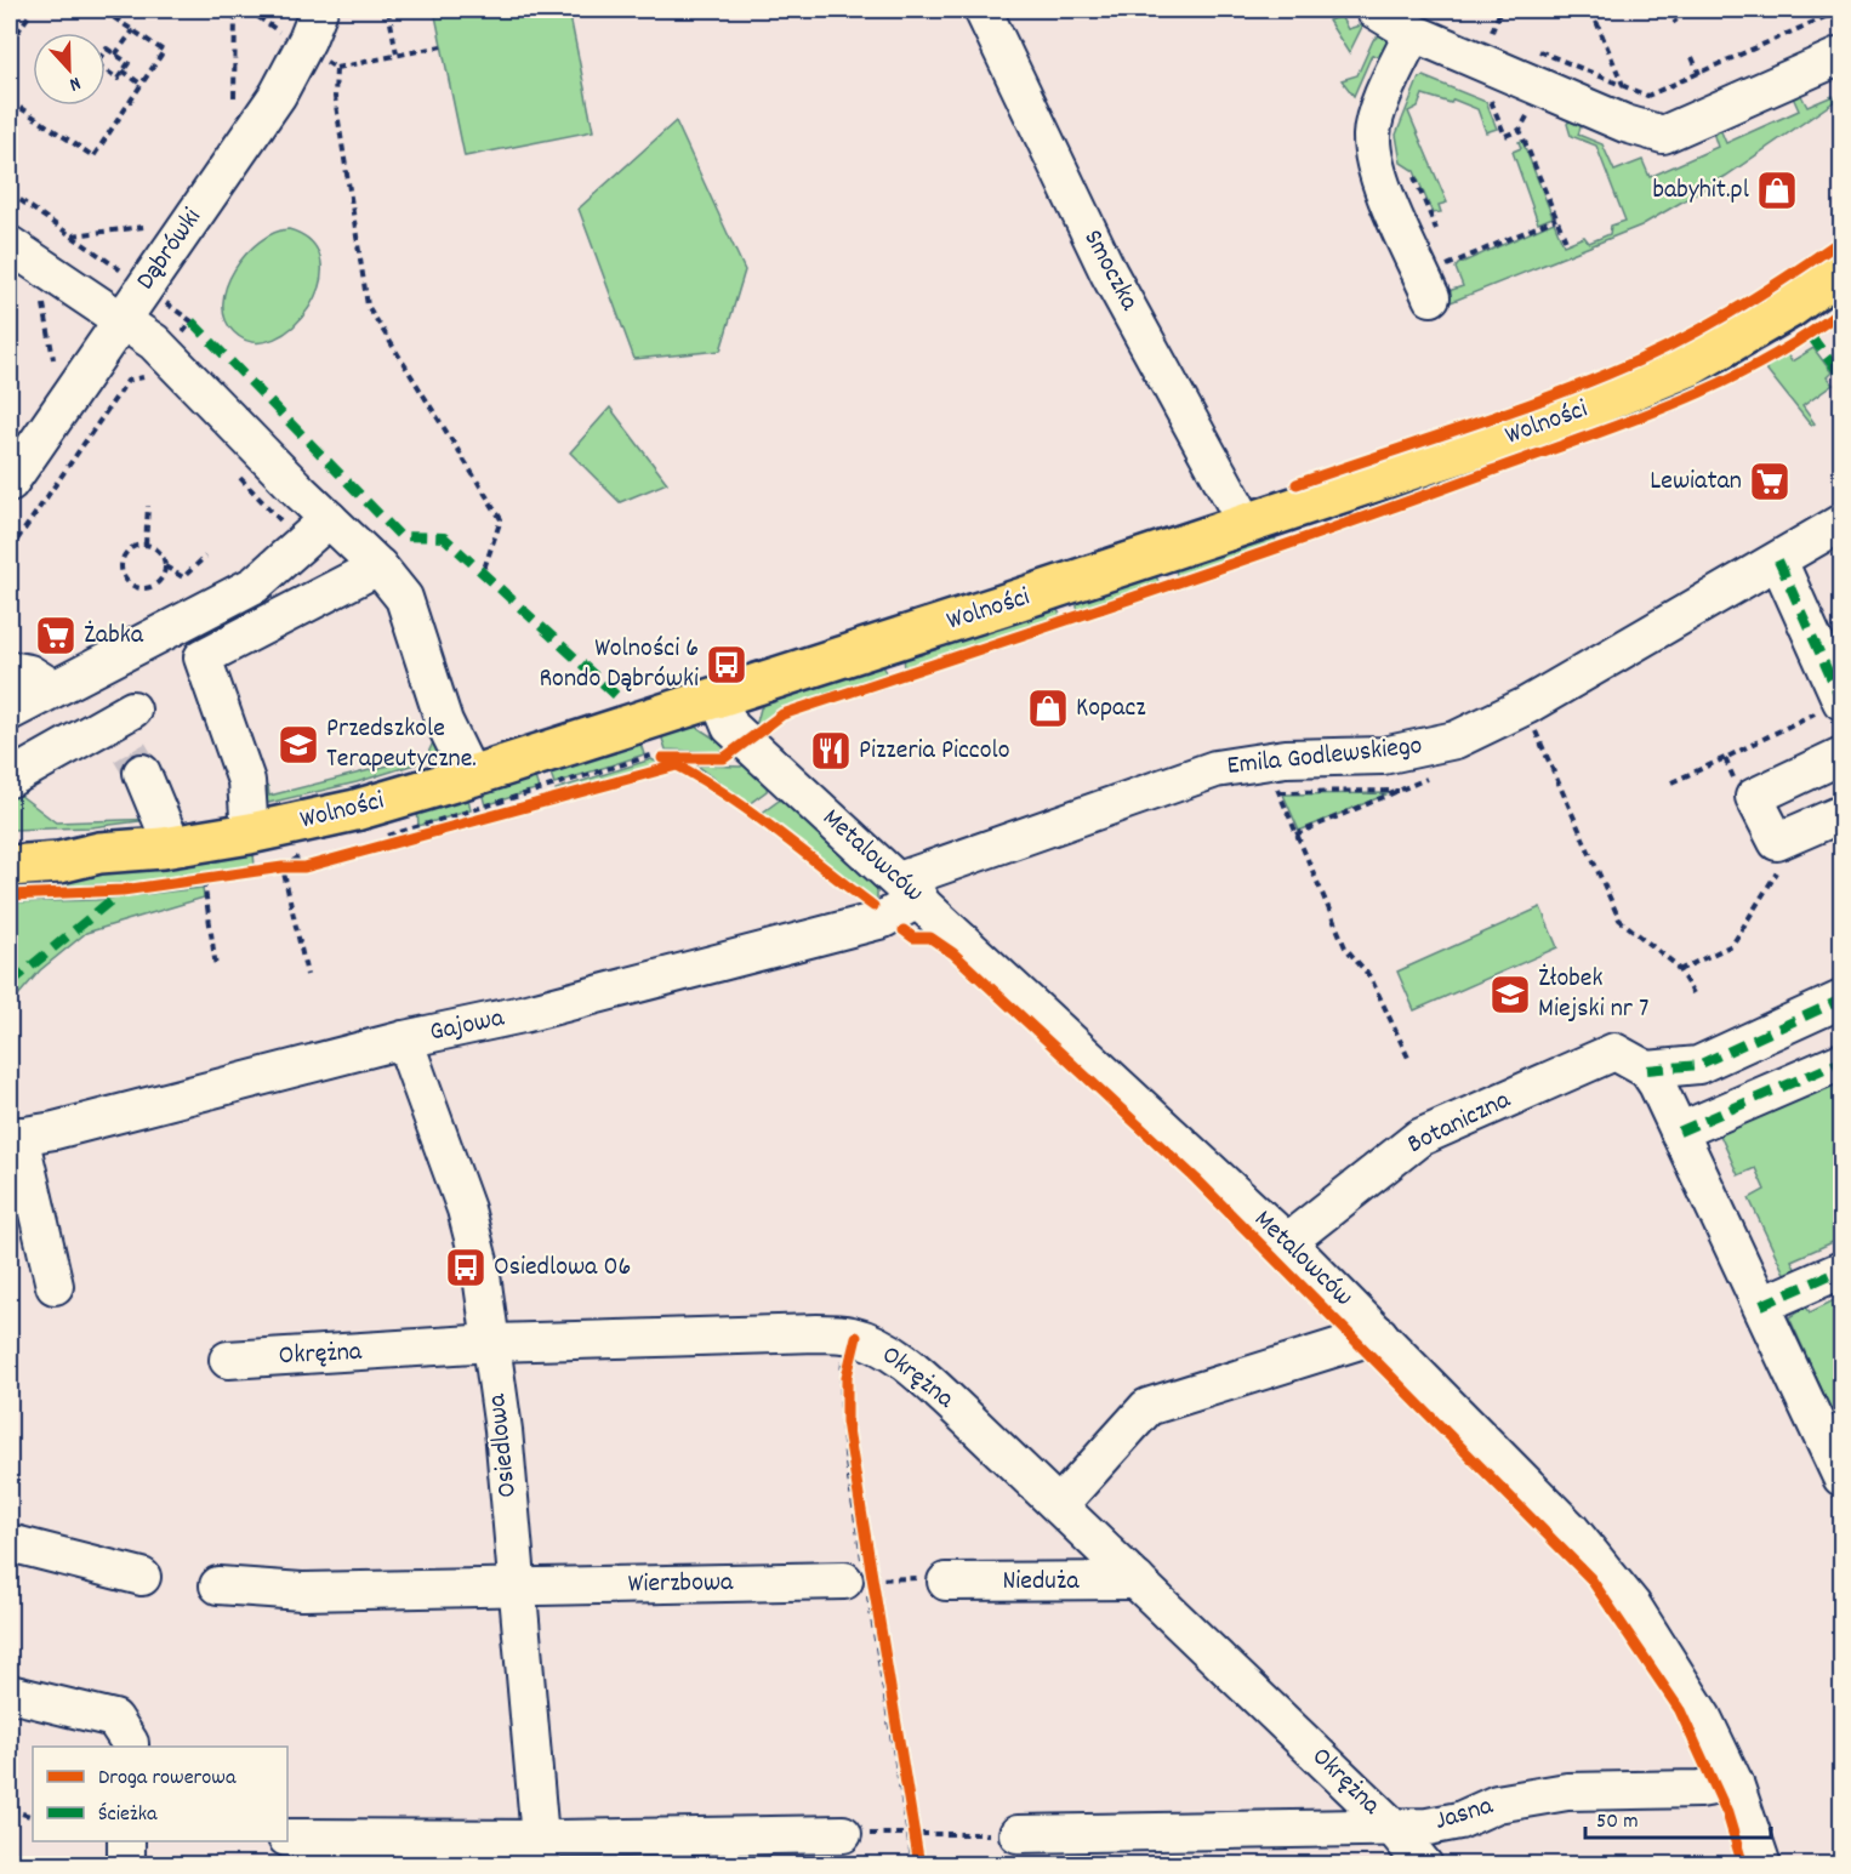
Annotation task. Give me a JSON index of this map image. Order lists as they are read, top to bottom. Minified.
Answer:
{"streets":{"main road":["Wolności"],"street":["Dąbrówki","Smoczka","Emila Godlewskiego","Metalowców","Gajowa","Botaniczna","Okrężna","Osiedlowa","Nieduża","Wierzbowa","Jasna"]},"crossings":[["Smoczka","Wolności"],["Wolności","Metalowców"],["Emila Godlewskiego","Metalowców"],["Emila Godlewskiego","Gajowa"],["Metalowców","Gajowa"],["Metalowców","Botaniczna"],["Metalowców","Jasna"],["Gajowa","Osiedlowa"],["Okrężna","Osiedlowa"],["Okrężna","Nieduża"],["Okrężna","Jasna"],["Osiedlowa","Wierzbowa"]],"places":{"shop":["babyhit.pl","Kopacz"],"supermarket":["Lewiatan","Żabka"],"bus stop":["Wolności 6 Rondo Dąbrówki","Osiedlowa 06"],"school or university":["Przedszkole Terapeutyczne.","Żłobek Miejski nr 7"],"restaurant":["Pizzeria Piccolo"]},"legend":["Droga rowerowa","Ścieżka"],"scale_bar":"50 m","north":"bottom"}
